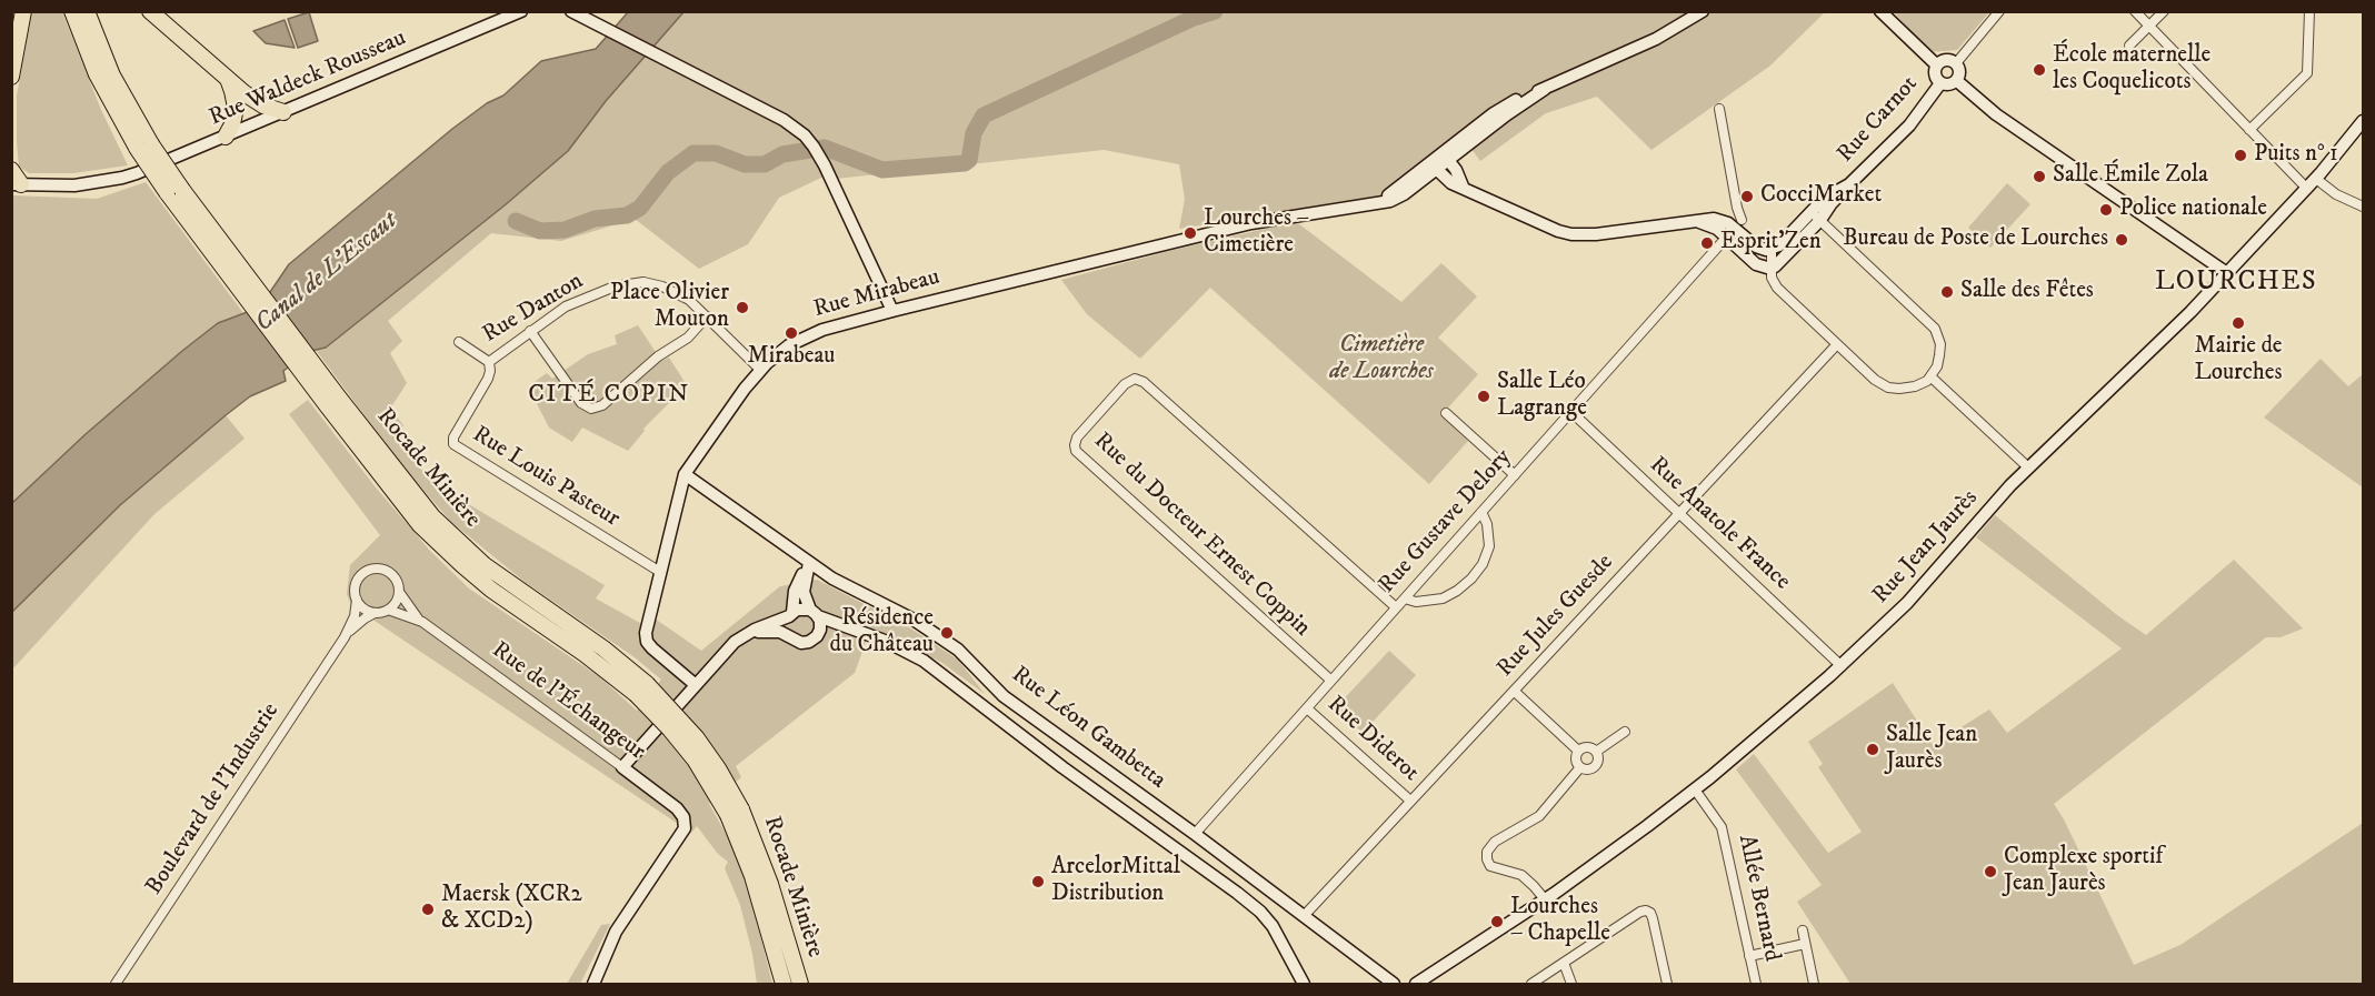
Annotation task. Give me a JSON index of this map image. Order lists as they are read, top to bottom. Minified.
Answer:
{"streets":{"highway":["Rocade Minière"],"street":["Rue Waldeck Rousseau","Rue Carnot","Rue Mirabeau","Rue Danton","Rue Louis Pasteur","Rue Gustave Delory","Rue Anatole France","Rue du Docteur Ernest Coppin","Rue Jean Jaurès","Rue Jules Guesde","Rue de l'Échangeur","Rue Léon Gambetta","Rue Diderot","Boulevard de l'Industrie","Allée Bernard"]},"crossings":[["Rue Mirabeau","Rue Danton"],["Rue Mirabeau","Rue Louis Pasteur"],["Rue Mirabeau","Rue Léon Gambetta"],["Rue Danton","Rue Louis Pasteur"],["Rue Gustave Delory","Rue Anatole France"],["Rue Gustave Delory","Rue du Docteur Ernest Coppin"],["Rue Gustave Delory","Rue Léon Gambetta"],["Rue Gustave Delory","Rue Diderot"],["Rue Anatole France","Rue Jean Jaurès"],["Rue Anatole France","Rue Jules Guesde"],["Rue Jean Jaurès","Allée Bernard"],["Rue Jules Guesde","Rue Léon Gambetta"],["Rue Jules Guesde","Rue Diderot"],["Rue de l'Échangeur","Boulevard de l'Industrie"]],"districts":["LOURCHES","CITÉ COPIN"],"water":["Canal de L'Escaut"],"parks":["Cimetière de Lourches"],"places":["École maternelle les Coquelicots","Puits n° 1","Salle Émile Zola","CocciMarket","Police nationale","Lourches – Cimetière","Bureau de Poste de Lourches","Esprit'Zen","Salle des Fêtes","Place Olivier Mouton","Mairie de Lourches","Mirabeau","Salle Léo Lagrange","Résidence du Château","Salle Jean Jaurès","Complexe sportif Jean Jaurès","ArcelorMittal Distribution","Maersk (XCR2 & XCD2)","Lourches – Chapelle"]}
